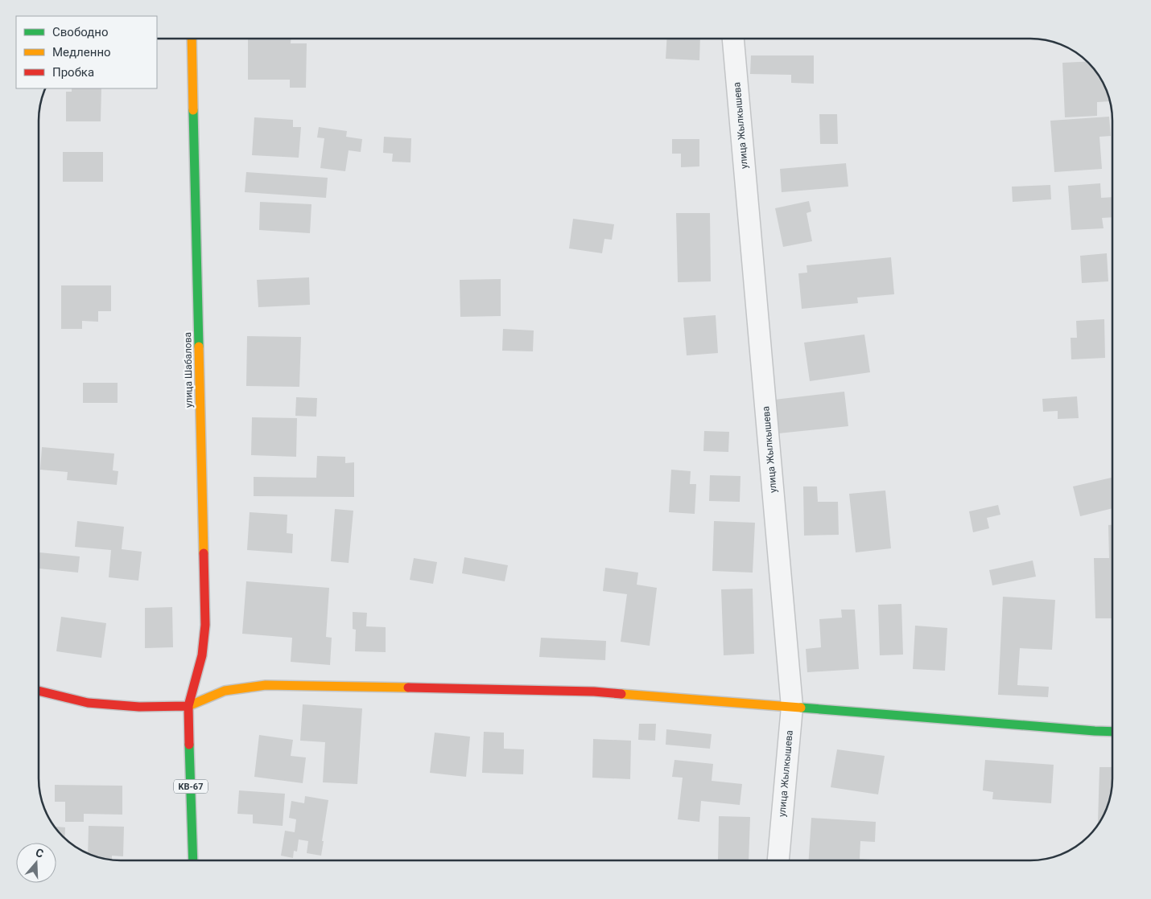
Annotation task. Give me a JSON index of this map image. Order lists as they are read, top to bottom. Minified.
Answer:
{"streets":{"street":["улица Жылкышева","улица Шабалова","KB-67"]},"crossings":[["улица Шабалова","KB-67"]],"legend":["Свободно","Медленно","Пробка"],"north":"top"}
